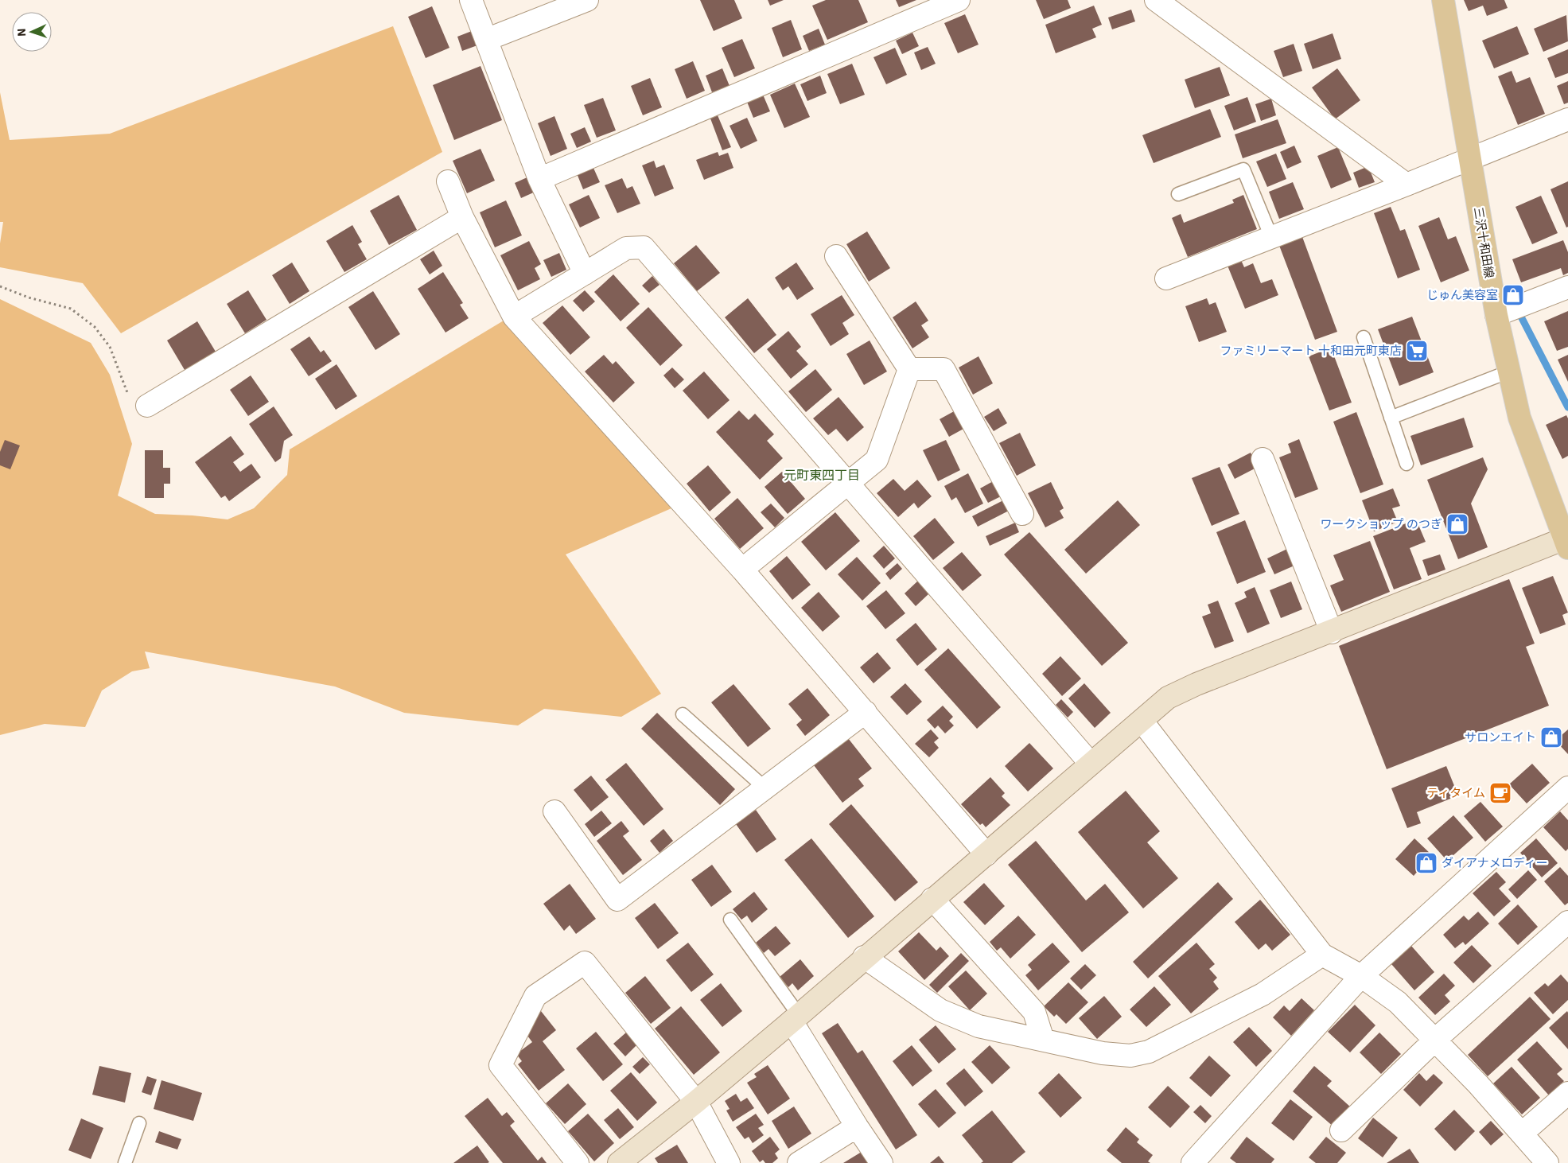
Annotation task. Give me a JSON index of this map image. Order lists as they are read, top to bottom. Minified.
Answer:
{"streets":{"main road":["三沢十和田線"]},"districts":["元町東四丁目"],"places":{"shop":["じゅん美容室","ワークショップ のつぎ","サロンエイト","ダイアナメロディー"],"supermarket":["ファミリーマート 十和田元町東店"],"cafe":["ティタイム"]},"north":"left"}
